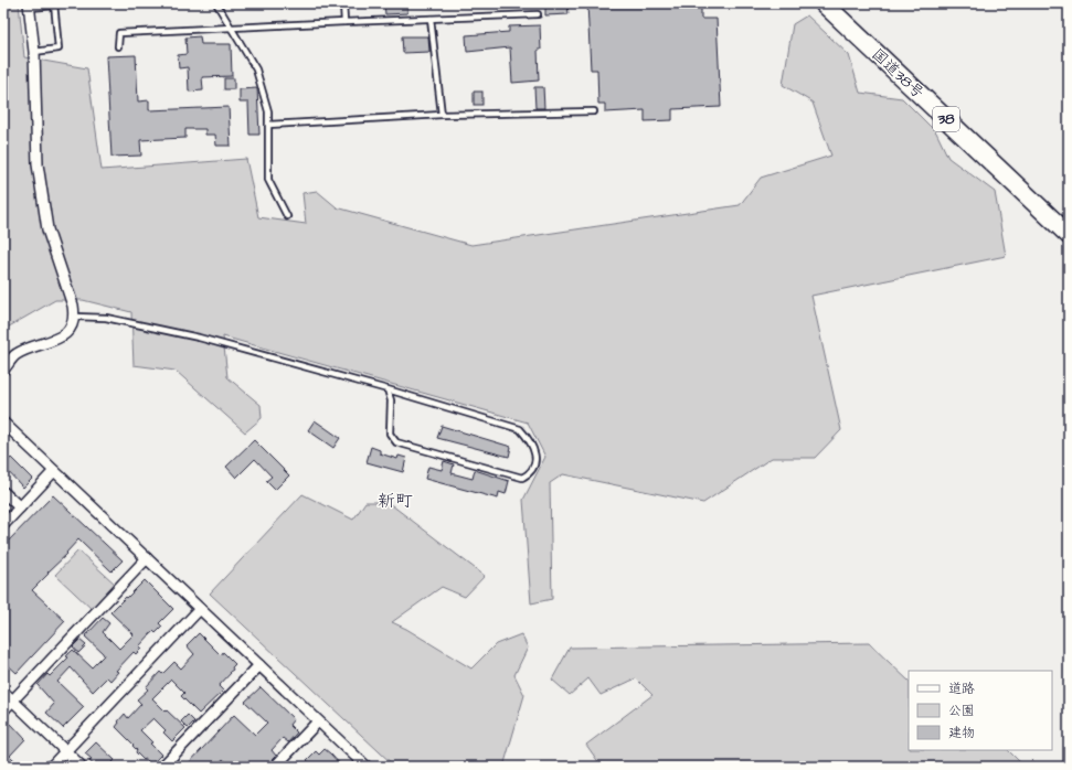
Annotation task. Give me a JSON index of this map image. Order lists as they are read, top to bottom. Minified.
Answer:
{"streets":{"highway":["国道38号","38"]},"districts":["新町"],"legend":["道路","公園","建物"]}
